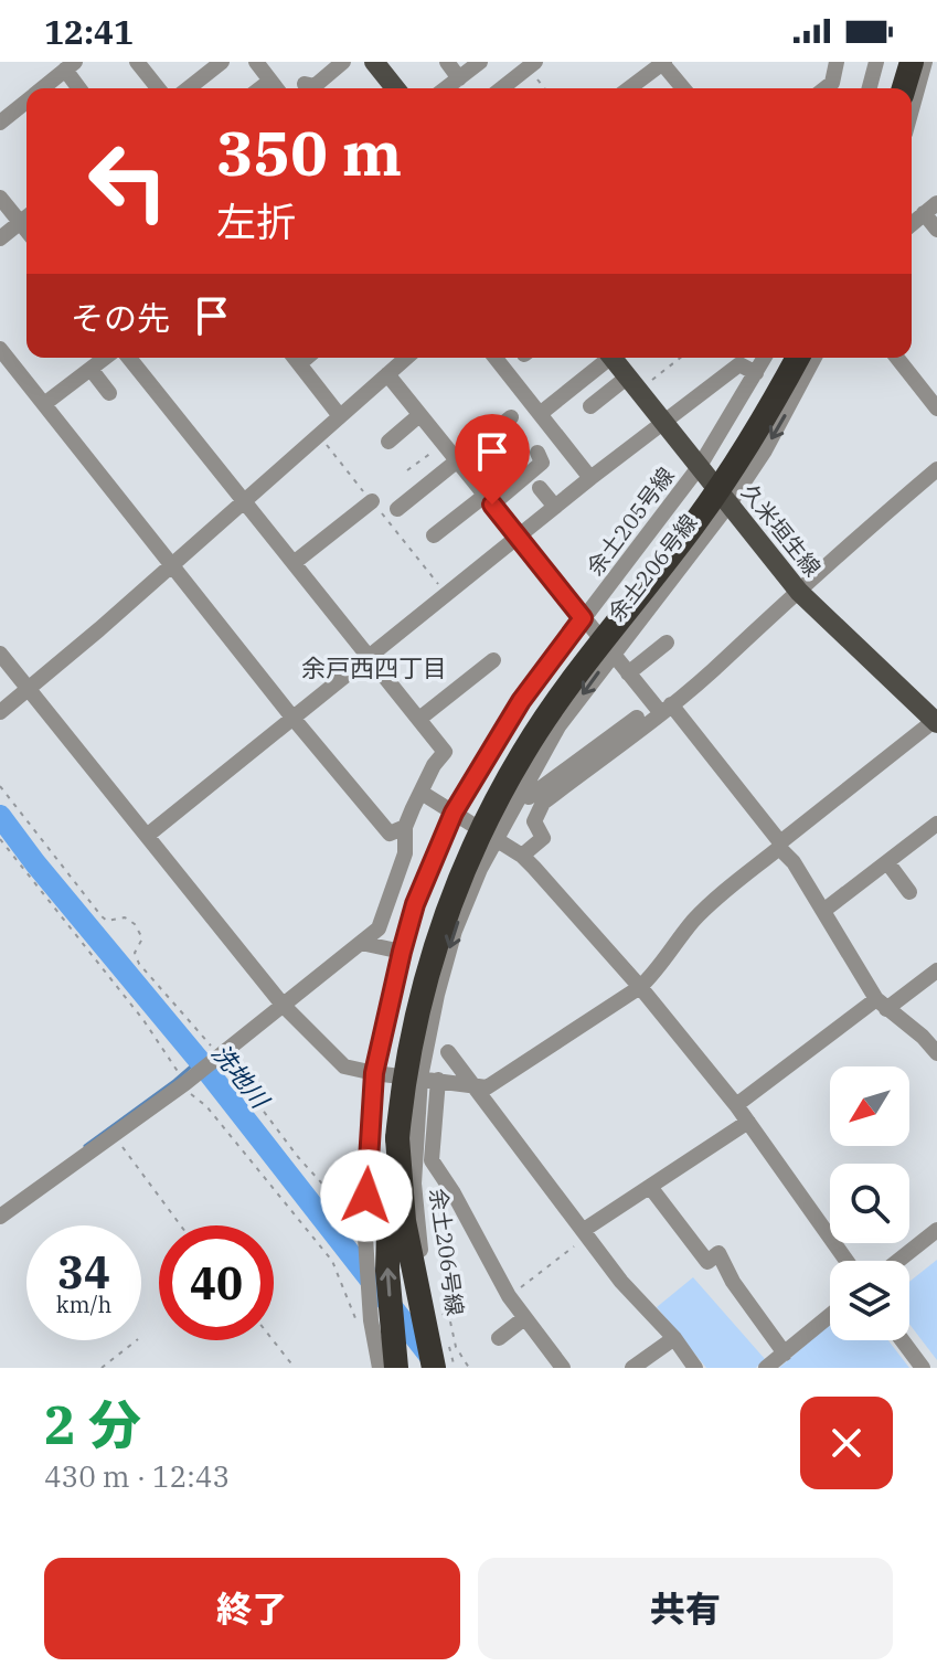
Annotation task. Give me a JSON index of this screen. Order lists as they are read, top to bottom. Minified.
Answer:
{"streets":{"main road":["久米垣生線"],"street":["余土205号線","余土206号線"]},"crossings":[["余土205号線","久米垣生線"],["久米垣生線","余土206号線"]],"districts":["余戸西四丁目"],"water":["洗地川"],"north":"bottom left","page":{"status":"12:41","turn":["350 m","左折"],"then":"その先","speed":"34 km/h","limit":"40","heading":["2 分","430 m · 12:43"],"buttons":["終了","共有"]}}
